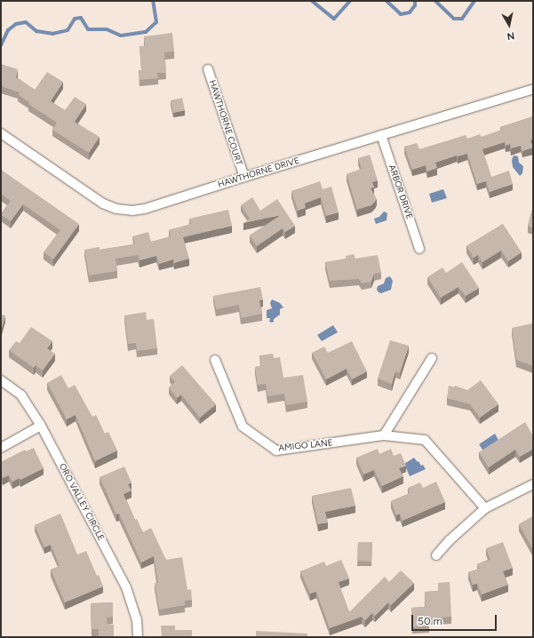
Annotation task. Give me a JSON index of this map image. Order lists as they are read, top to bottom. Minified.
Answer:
{"streets":{"street":["HAWTHORNE COURT","HAWTHORNE DRIVE","ARBOR DRIVE","AMIGO LANE","ORO VALLEY CIRCLE"]},"crossings":[["HAWTHORNE COURT","HAWTHORNE DRIVE"],["HAWTHORNE DRIVE","ARBOR DRIVE"]],"scale_bar":"50 m","north":"bottom"}
